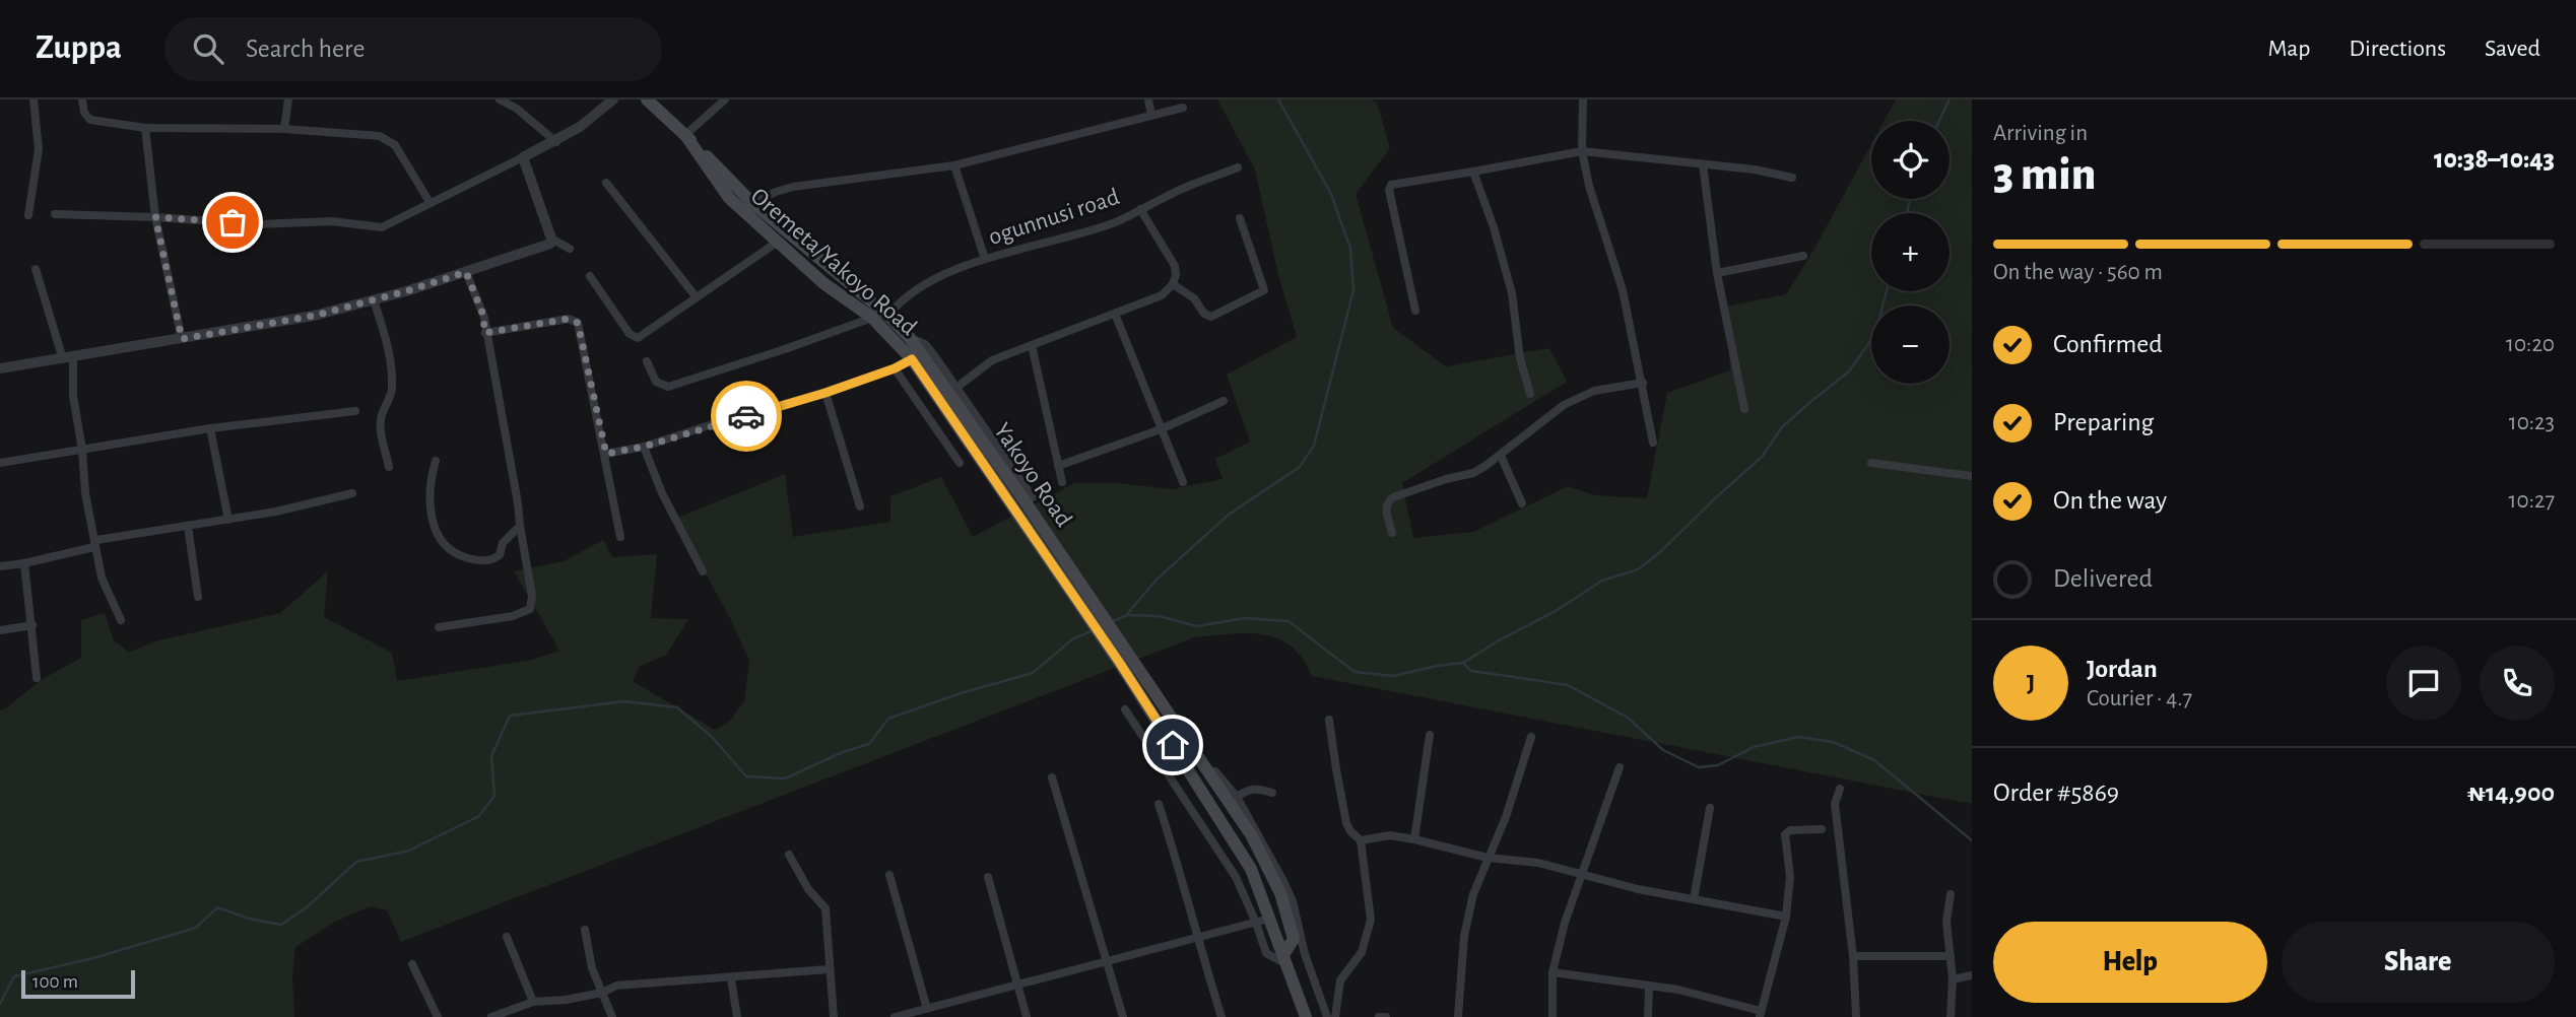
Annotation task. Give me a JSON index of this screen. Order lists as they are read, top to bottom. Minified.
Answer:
{"streets":{"main road":["Oremeta/Yakoyo Road","Yakoyo Road"],"street":["ogunnusi road"]},"crossings":[["ogunnusi road","Yakoyo Road"],["Oremeta/Yakoyo Road","Yakoyo Road"]],"scale_bar":"100 m","page":{"header":"Zuppa","search":"Search here","nav":["Map","Directions","Saved"],"heading":["3 min","Arriving in","10:38–10:43"],"panel":["Jordan","Courier · 4.7","Order #5869","₦14,900"],"map_buttons":["+","−"],"bar":"On the way · 560 m","list":[["Confirmed","10:20"],["Preparing","10:23"],["On the way","10:27"],"Delivered"],"round":"J","buttons":["Help","Share"],"scale":"100 m"}}
